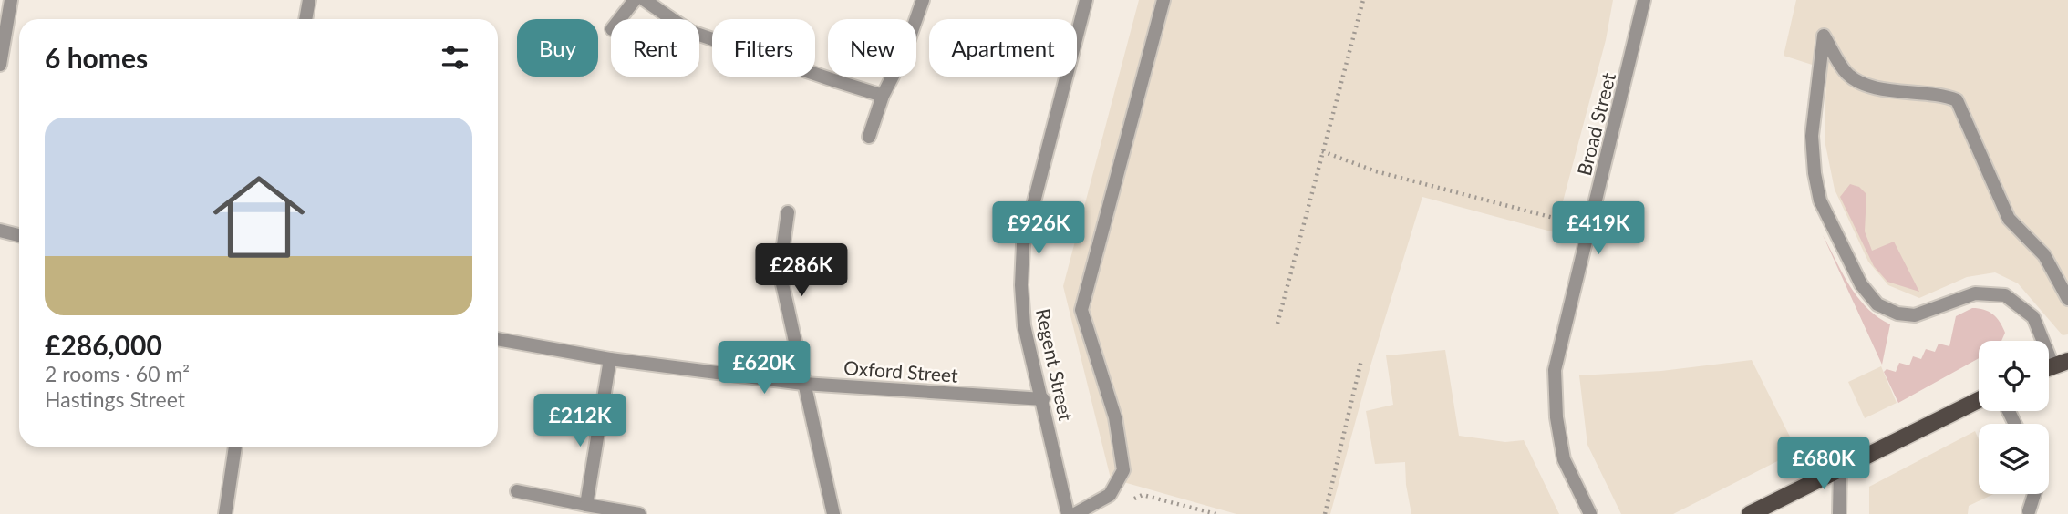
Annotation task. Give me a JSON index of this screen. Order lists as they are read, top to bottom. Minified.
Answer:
{"streets":{"street":["Broad Street","Regent Street","Oxford Street"]},"crossings":[["Regent Street","Oxford Street"]],"page":{"chip":["Buy","Rent","Filters","New","Apartment"],"heading":"6 homes","list":[{"name":"£286,000","note":"2 rooms · 60 m² · Hastings Street"}],"price":["£926K","£419K","£286K","£620K","£212K","£680K"]}}
